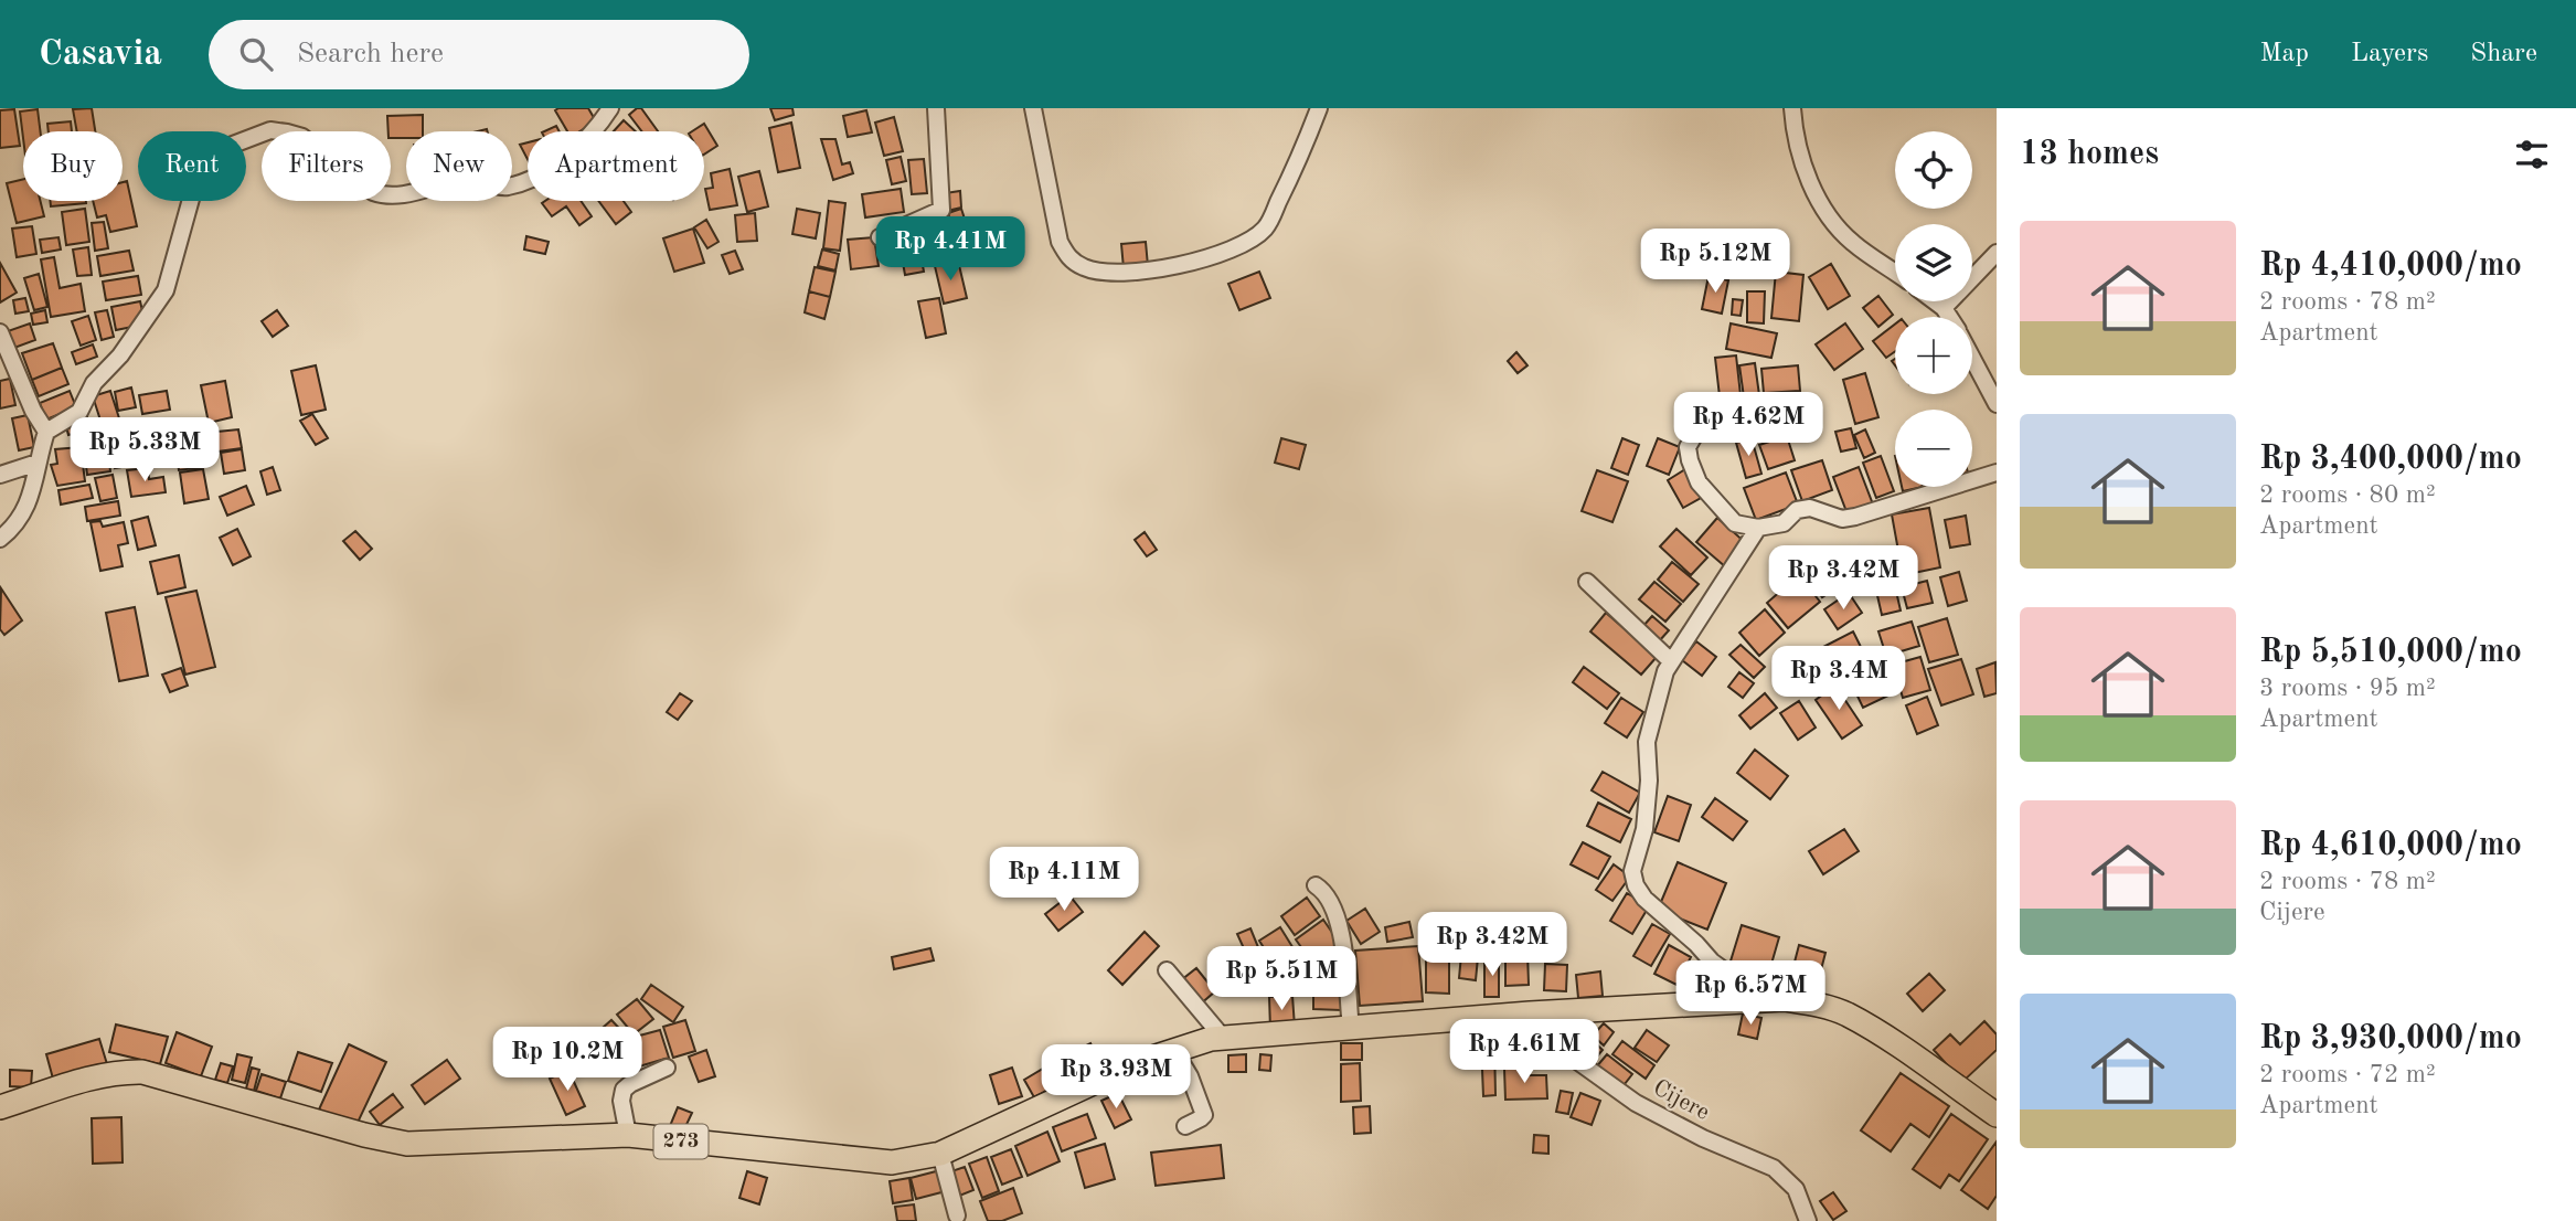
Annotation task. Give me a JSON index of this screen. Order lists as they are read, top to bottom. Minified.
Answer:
{"streets":{"main road":["273"],"street":["Cijere"]},"crossings":[["Cijere","273"]],"page":{"header":"Casavia","search":"Search here","nav":["Map","Layers","Share"],"heading":"13 homes","map_buttons":["+","−"],"chip":["Buy","Rent","Filters","New","Apartment"],"list":[{"name":"Rp 4,410,000/mo","note":"2 rooms · 78 m² · Apartment"},{"name":"Rp 3,400,000/mo","note":"2 rooms · 80 m² · Apartment"},{"name":"Rp 5,510,000/mo","note":"3 rooms · 95 m² · Apartment"},{"name":"Rp 4,610,000/mo","note":"2 rooms · 78 m² · Cijere"},{"name":"Rp 3,930,000/mo","note":"2 rooms · 72 m² · Apartment"}],"price":["Rp 4.41M","Rp 5.12M","Rp 4.62M","Rp 5.33M","Rp 3.42M","Rp 3.4M","Rp 4.11M","Rp 3.42M","Rp 5.51M","Rp 6.57M","Rp 4.61M","Rp 10.2M","Rp 3.93M"]}}
